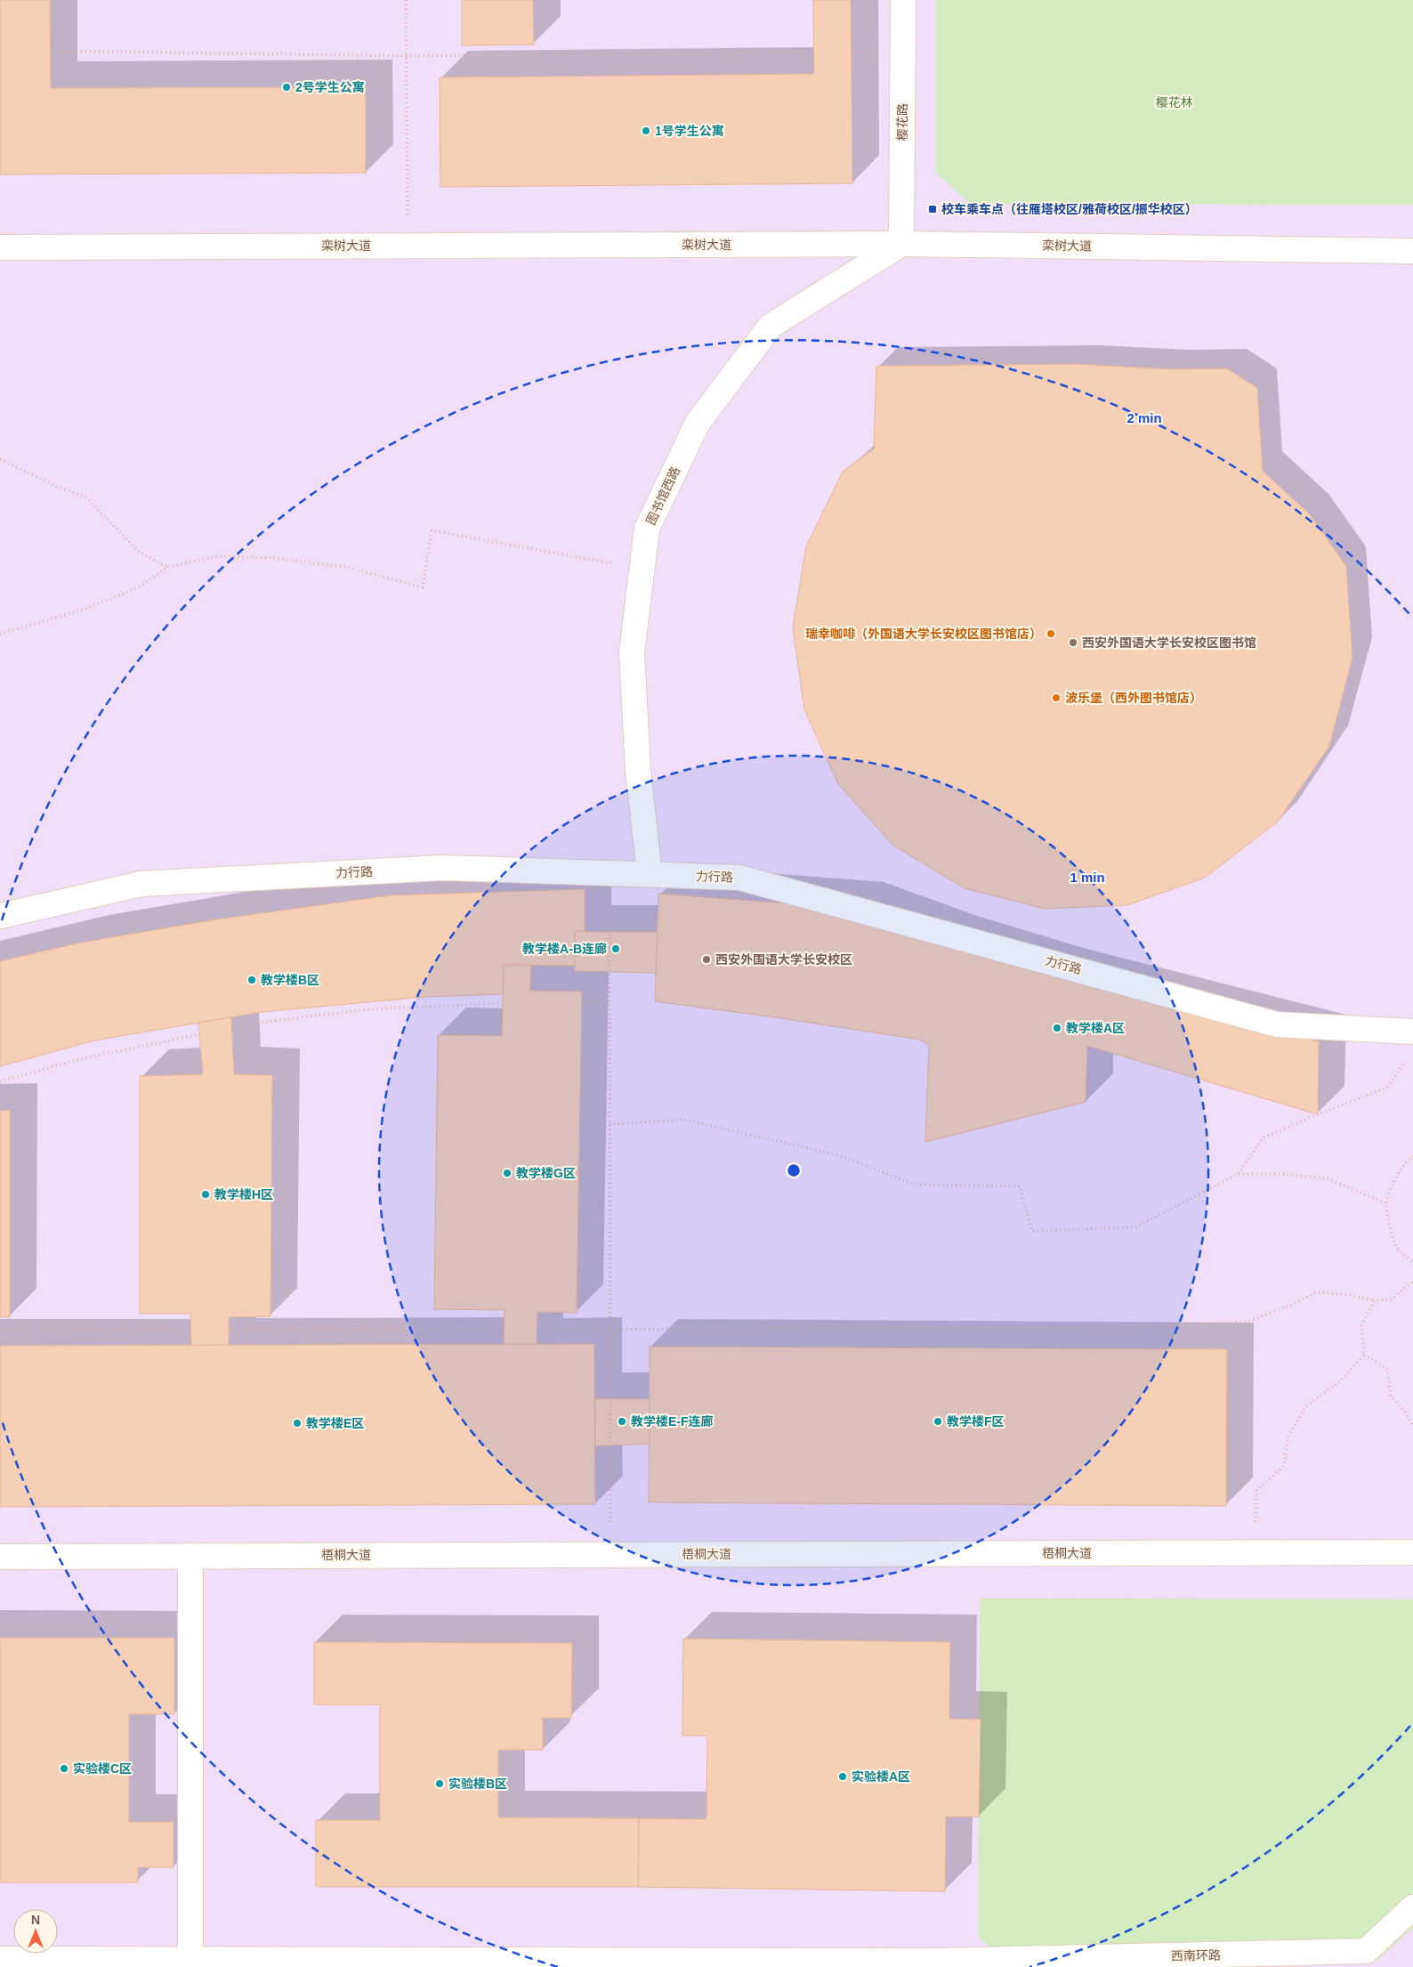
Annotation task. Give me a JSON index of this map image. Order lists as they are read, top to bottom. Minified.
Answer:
{"streets":{"street":["樱花路","栾树大道","图书馆西路","力行路","梧桐大道","西南环路"]},"crossings":[["樱花路","栾树大道"],["樱花路","图书馆西路"],["栾树大道","图书馆西路"],["图书馆西路","力行路"]],"parks":["樱花林"],"places":{"other":["2号学生公寓","1号学生公寓","瑞幸咖啡（外国语大学长安校区图书馆店）","西安外国语大学长安校区图书馆","波乐堡（西外图书馆店）","教学楼A-B连廊","西安外国语大学长安校区","教学楼B区","教学楼A区","教学楼G区","教学楼H区","教学楼E-F连廊","教学楼F区","教学楼E区","实验楼C区","实验楼A区","实验楼B区"],"transit":["校车乘车点（往雁塔校区/雅荷校区/振华校区）"]},"north":"top","rings":["2 min","1 min"]}
